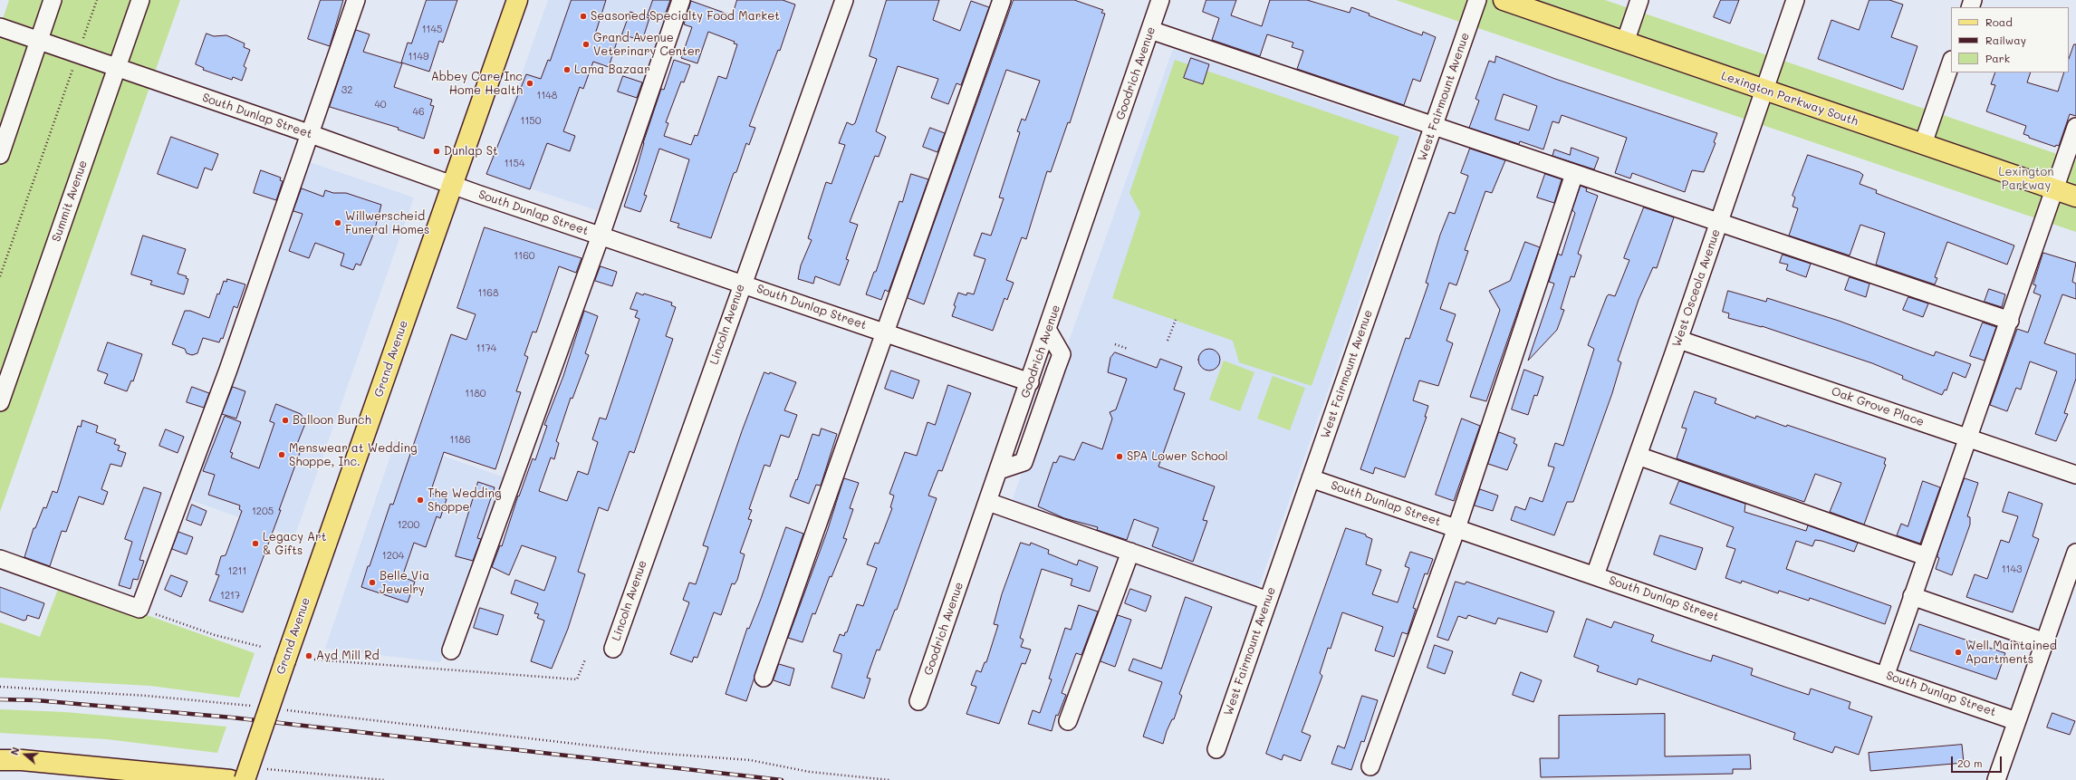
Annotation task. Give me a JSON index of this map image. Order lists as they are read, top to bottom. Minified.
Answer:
{"streets":{"main road":["Lexington Parkway South","Grand Avenue"],"street":["Goodrich Avenue","West Fairmount Avenue","South Dunlap Street","Summit Avenue","West Osceola Avenue","Lincoln Avenue","Oak Grove Place"]},"crossings":[["Goodrich Avenue","South Dunlap Street"],["West Fairmount Avenue","South Dunlap Street"],["Lexington Parkway South","West Osceola Avenue"],["South Dunlap Street","Summit Avenue"],["South Dunlap Street","West Osceola Avenue"],["South Dunlap Street","Lincoln Avenue"],["South Dunlap Street","Grand Avenue"],["West Osceola Avenue","Oak Grove Place"]],"parks":["Lexington Parkway"],"places":["Seasoned Specialty Food Market","Grand Avenue Veterinary Center","Lama Bazaar","Abbey Care Inc Home Health","Dunlap St","Willwerscheid Funeral Homes","Balloon Bunch","Menswear at Wedding Shoppe, Inc.","SPA Lower School","The Wedding Shoppe","Legacy Art & Gifts","Belle Via Jewelry","Well Maintained Apartments","Ayd Mill Rd"],"house_numbers":["1145","1149","32","1148","40","46","1150","1154","1160","1168","1174","1180","1186","1205","1200","1204","1143","1211","1217"],"legend":["Road","Railway","Park"],"scale_bar":"20 m","north":"left"}
